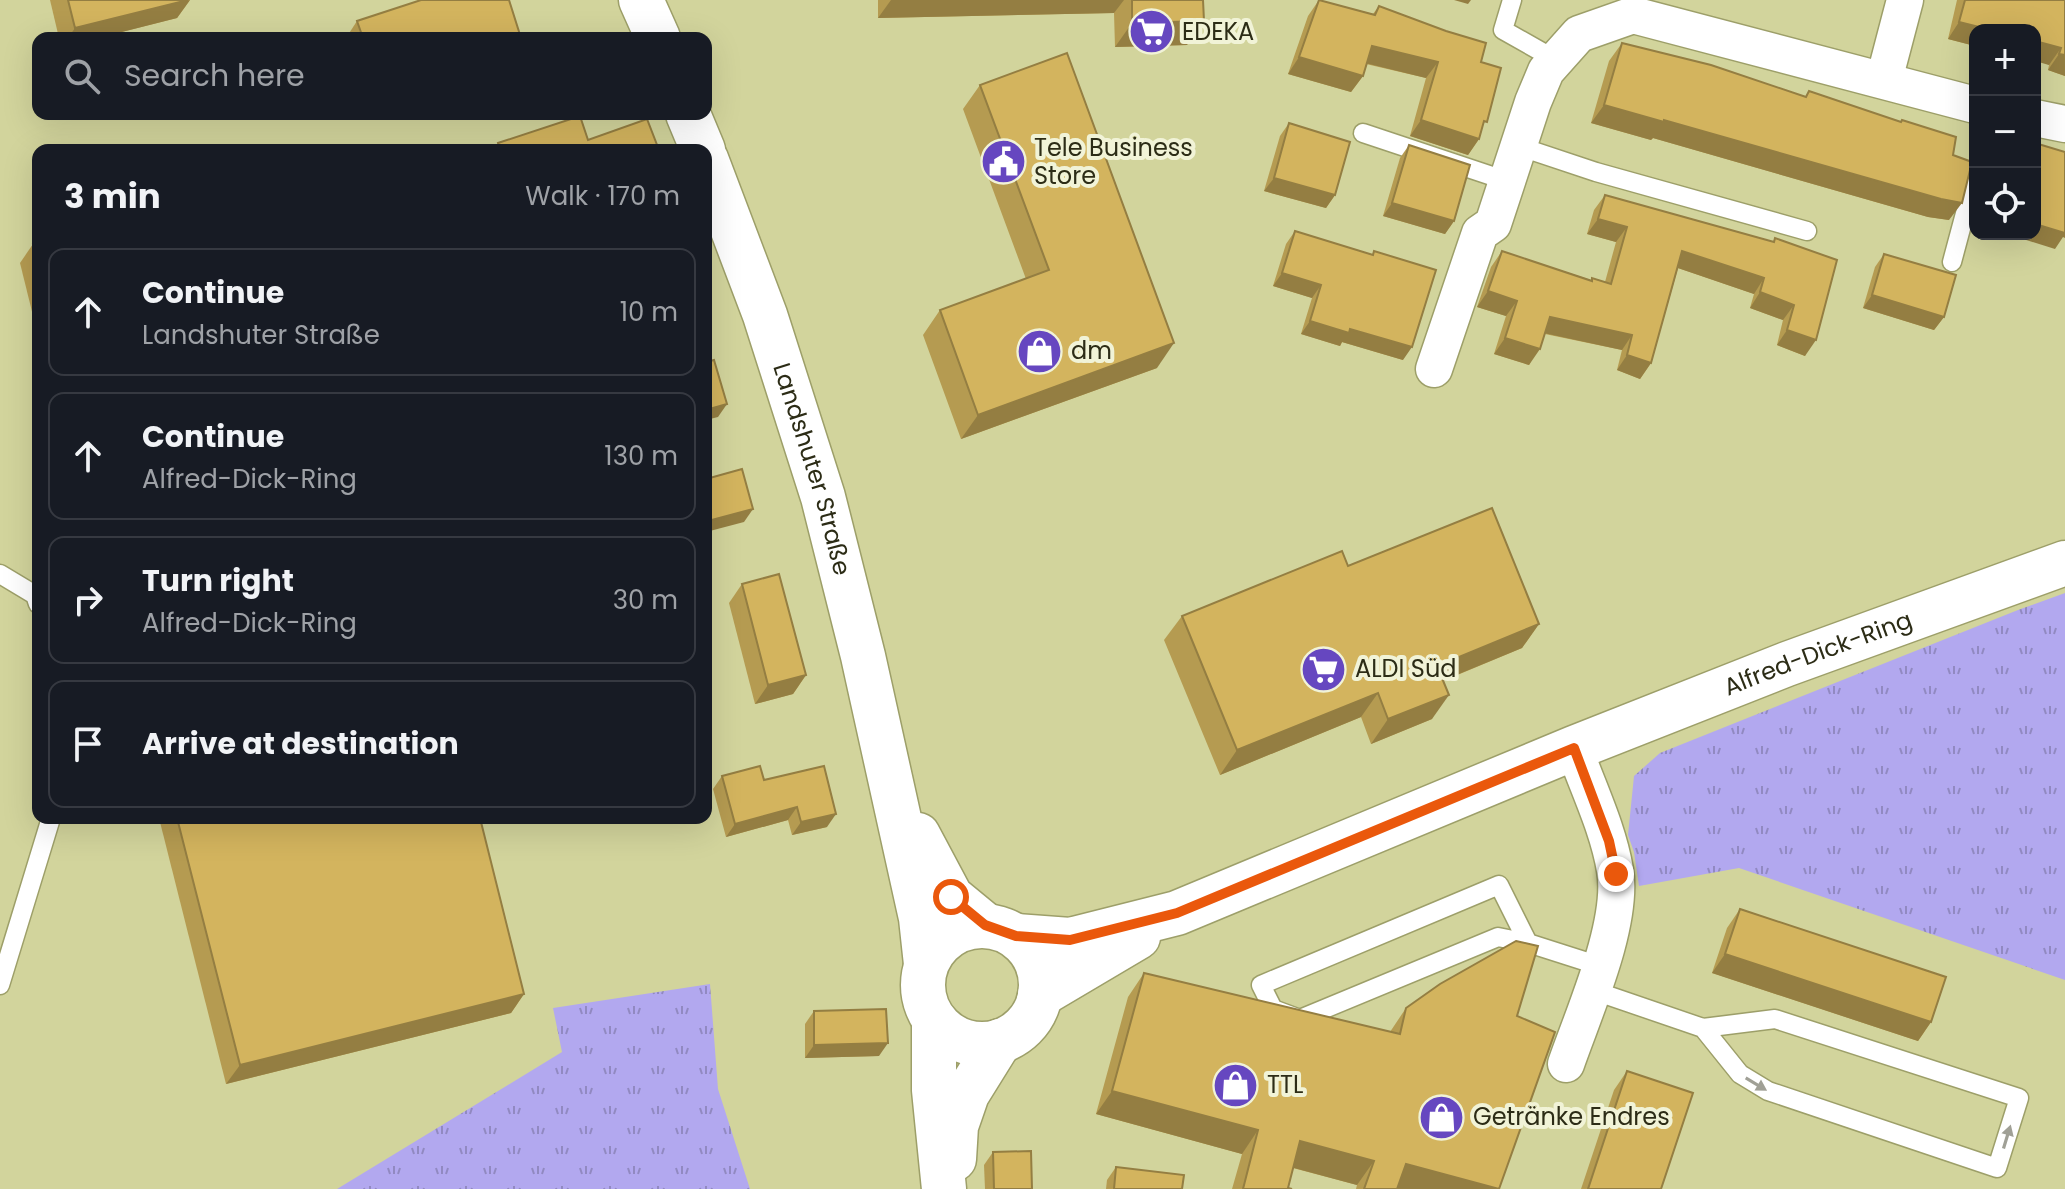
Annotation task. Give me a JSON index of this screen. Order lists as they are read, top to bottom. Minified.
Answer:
{"streets":{"main road":["Landshuter Straße","Alfred-Dick-Ring"]},"crossings":[["Landshuter Straße","Alfred-Dick-Ring"]],"places":{"supermarket":["EDEKA","ALDI Süd"],"public building":["Tele Business Store"],"shop":["dm","TTL","Getränke Endres"]},"page":{"map_buttons":["+","−"],"search":"Search here","heading":["3 min","Walk · 170 m"],"list":[["Continue","Landshuter Straße","10 m"],["Continue","Alfred-Dick-Ring","130 m"],["Turn right","Alfred-Dick-Ring","30 m"],"Arrive at destination"]}}
